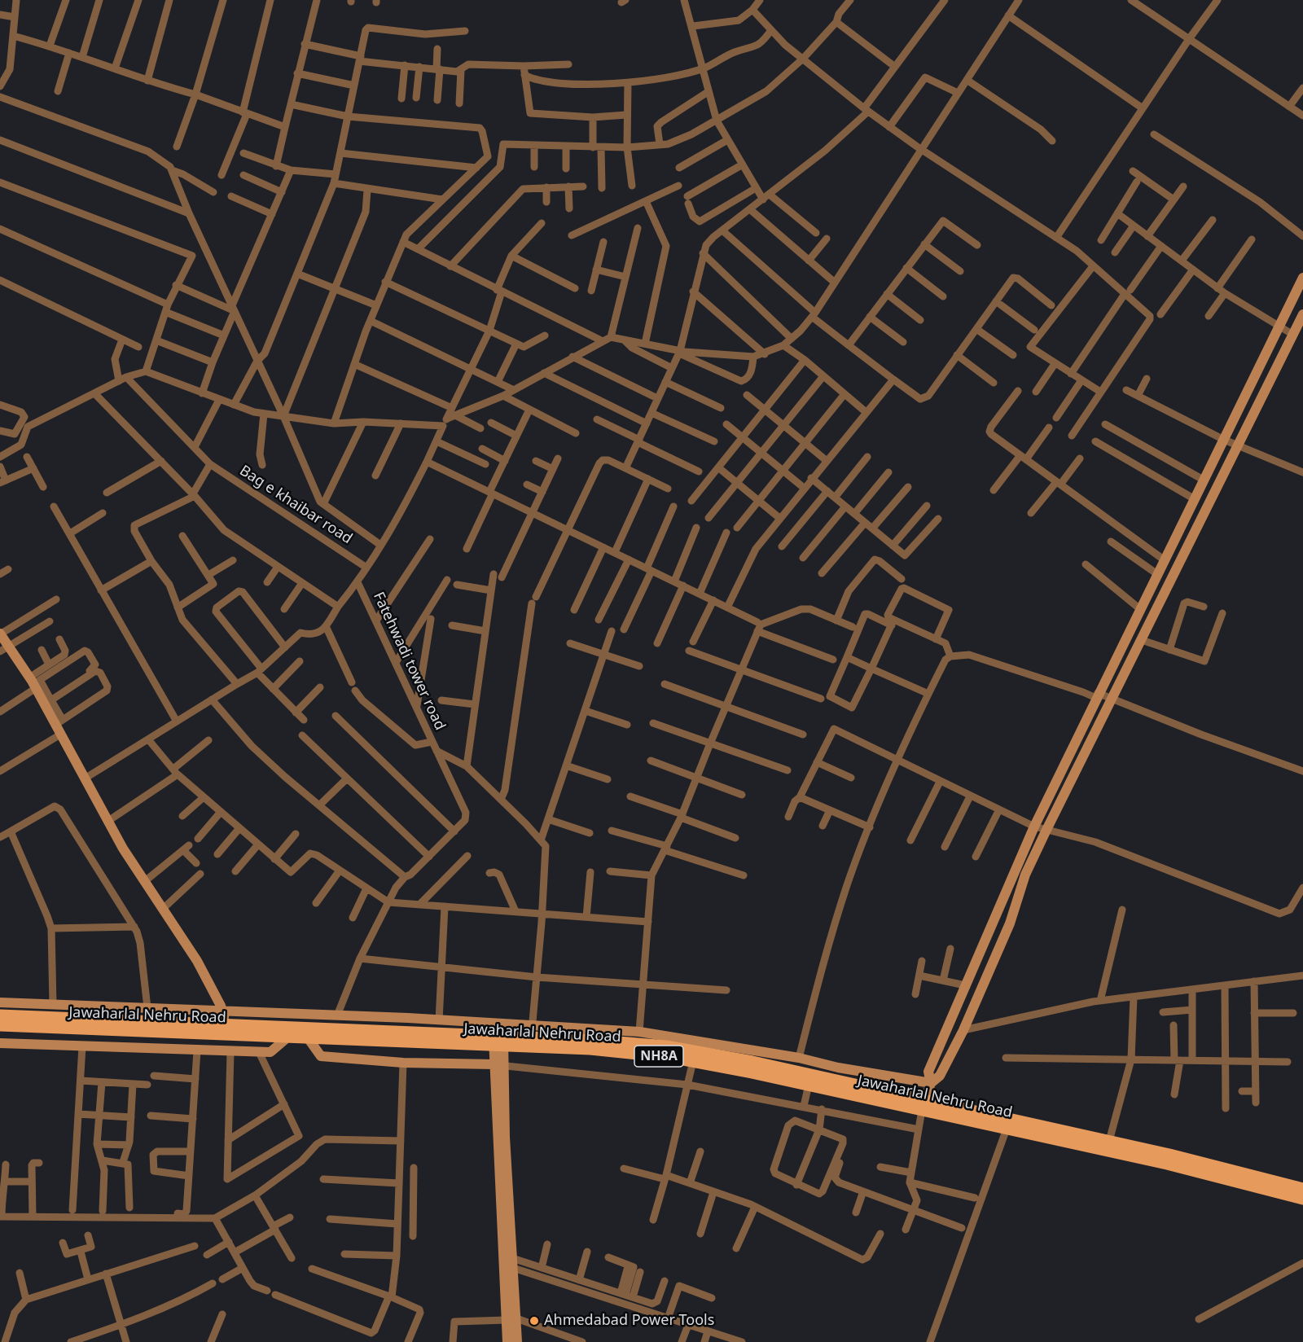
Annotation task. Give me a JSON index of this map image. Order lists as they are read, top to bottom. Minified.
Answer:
{"streets":{"main road":["Jawaharlal Nehru Road","NH8A"],"street":["Bag e khaibar road","Fatehwadi tower road"]},"places":["Ahmedabad Power Tools"]}
